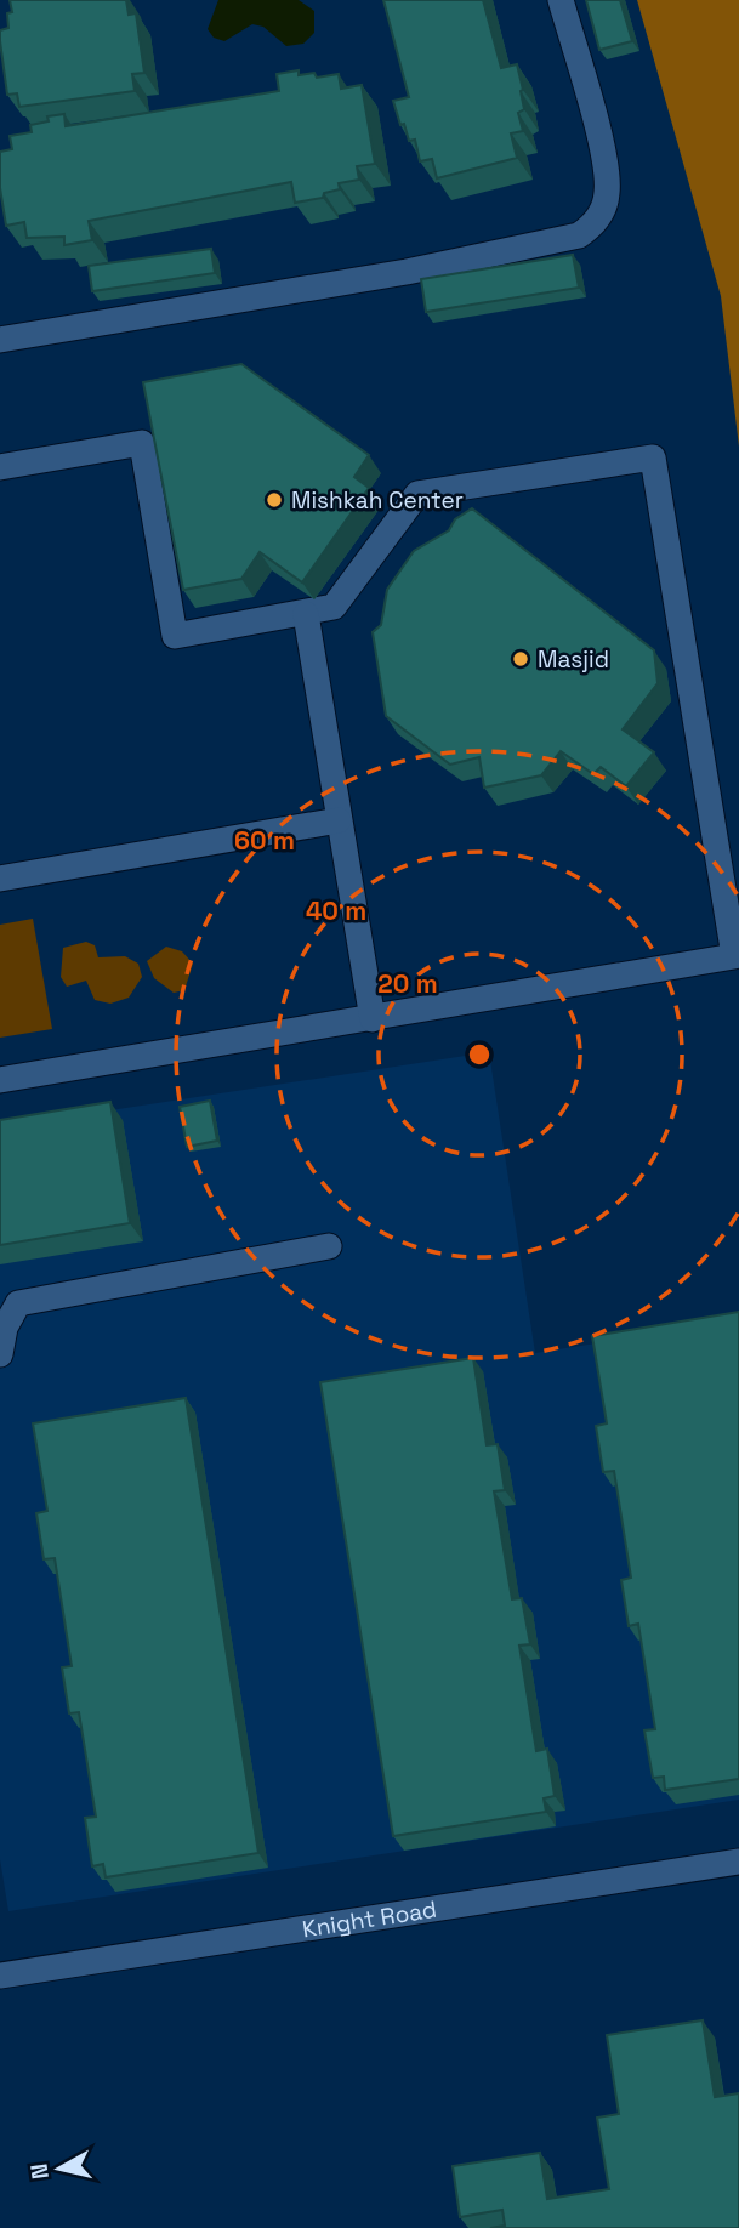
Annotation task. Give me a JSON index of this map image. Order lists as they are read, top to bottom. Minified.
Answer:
{"streets":{"street":["Knight Road"]},"places":["Mishkah Center","Masjid"],"north":"left","rings":["60 m","40 m","20 m"]}
